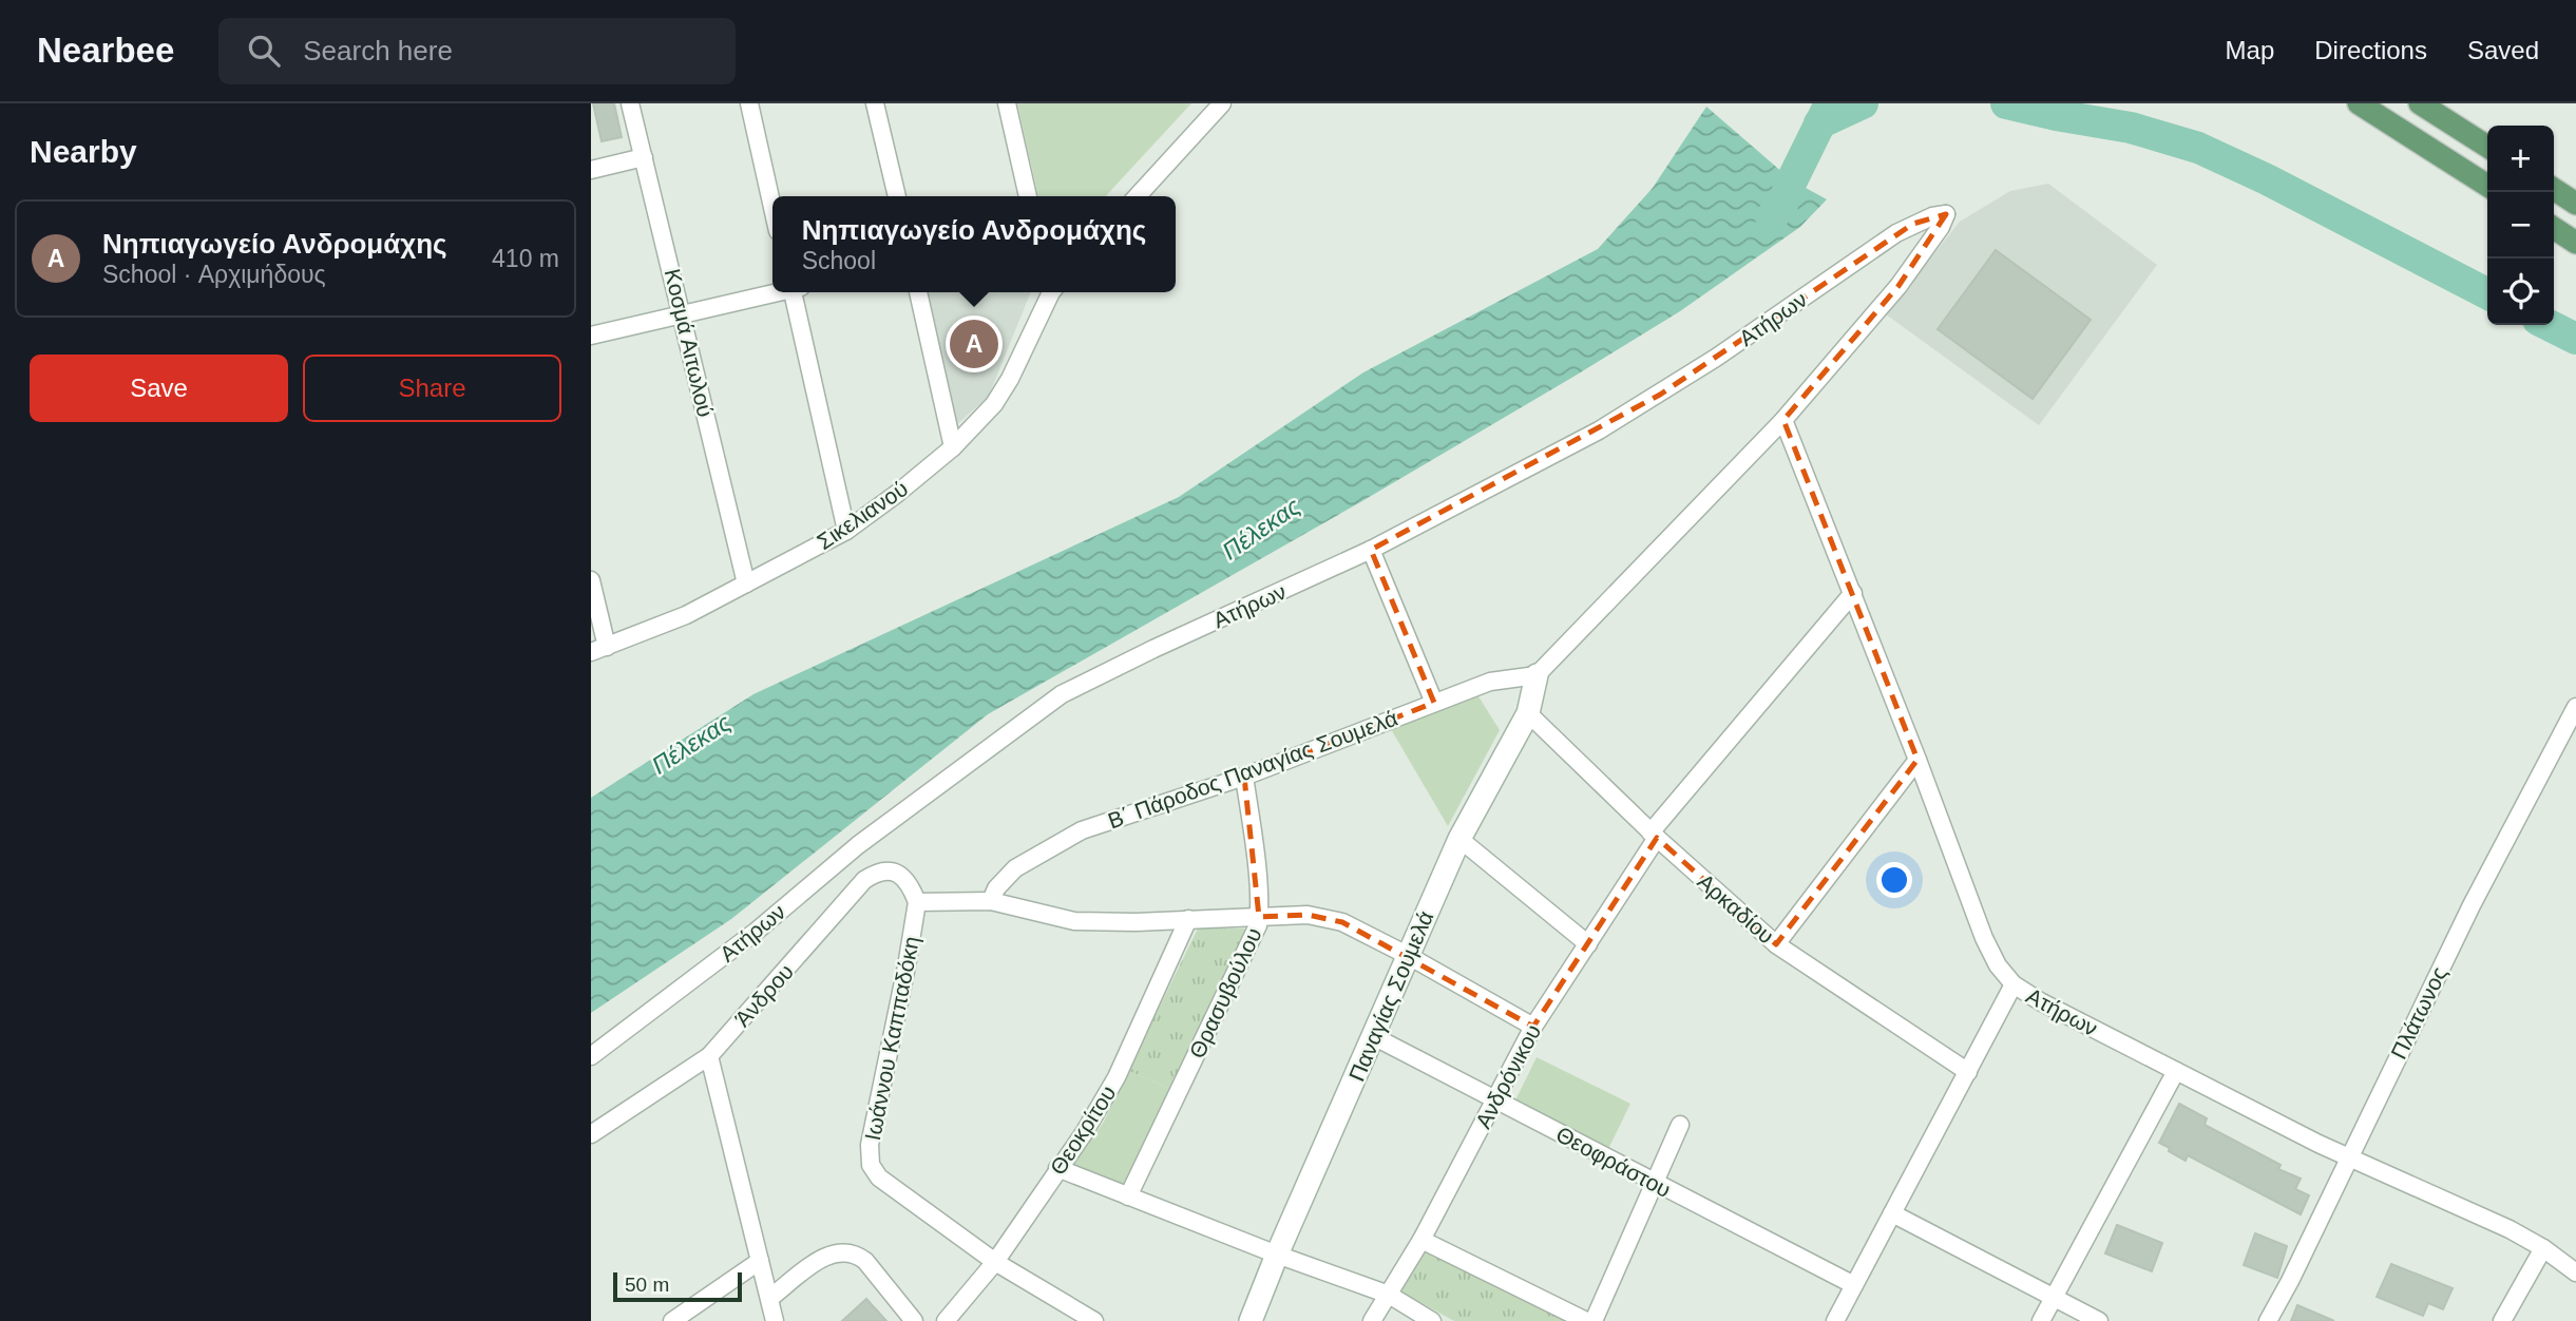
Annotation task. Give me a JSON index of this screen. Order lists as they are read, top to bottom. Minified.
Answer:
{"streets":{"street":["Ατήρων","Κοσμά Αιτωλού","Σικελιανού","Β΄ Πάροδος Παναγίας Σουμελά","Αρκαδίου","Θρασυβούλου","Άνδρου","Παναγίας Σουμελά","Πλάτωνος","Ιωάννου Καππαδόκη","Ανδρόνικου","Θεοκρίτου","Θεοφράστου"]},"crossings":[["Ατήρων","Πλάτωνος"],["Ατήρων","Ανδρόνικου"],["Κοσμά Αιτωλού","Σικελιανού"],["Β΄ Πάροδος Παναγίας Σουμελά","Θρασυβούλου"],["Β΄ Πάροδος Παναγίας Σουμελά","Παναγίας Σουμελά"],["Αρκαδίου","Παναγίας Σουμελά"],["Αρκαδίου","Ανδρόνικου"],["Άνδρου","Ιωάννου Καππαδόκη"],["Παναγίας Σουμελά","Θεοφράστου"],["Ιωάννου Καππαδόκη","Θεοκρίτου"],["Ανδρόνικου","Θεοφράστου"]],"water":["Πέλεκας"],"scale_bar":"50 m","page":{"header":"Nearbee","search":"Search here","nav":["Map","Directions","Saved"],"heading":"Nearby","map_buttons":["+","−"],"popup":["Νηπιαγωγείο Ανδρομάχης","School"],"list":[{"mark":"A","name":"Νηπιαγωγείο Ανδρομάχης","note":"School · Αρχιμήδους","value":"410 m"}],"pins":"A","buttons":["Save","Share"],"scale":"50 m"}}
